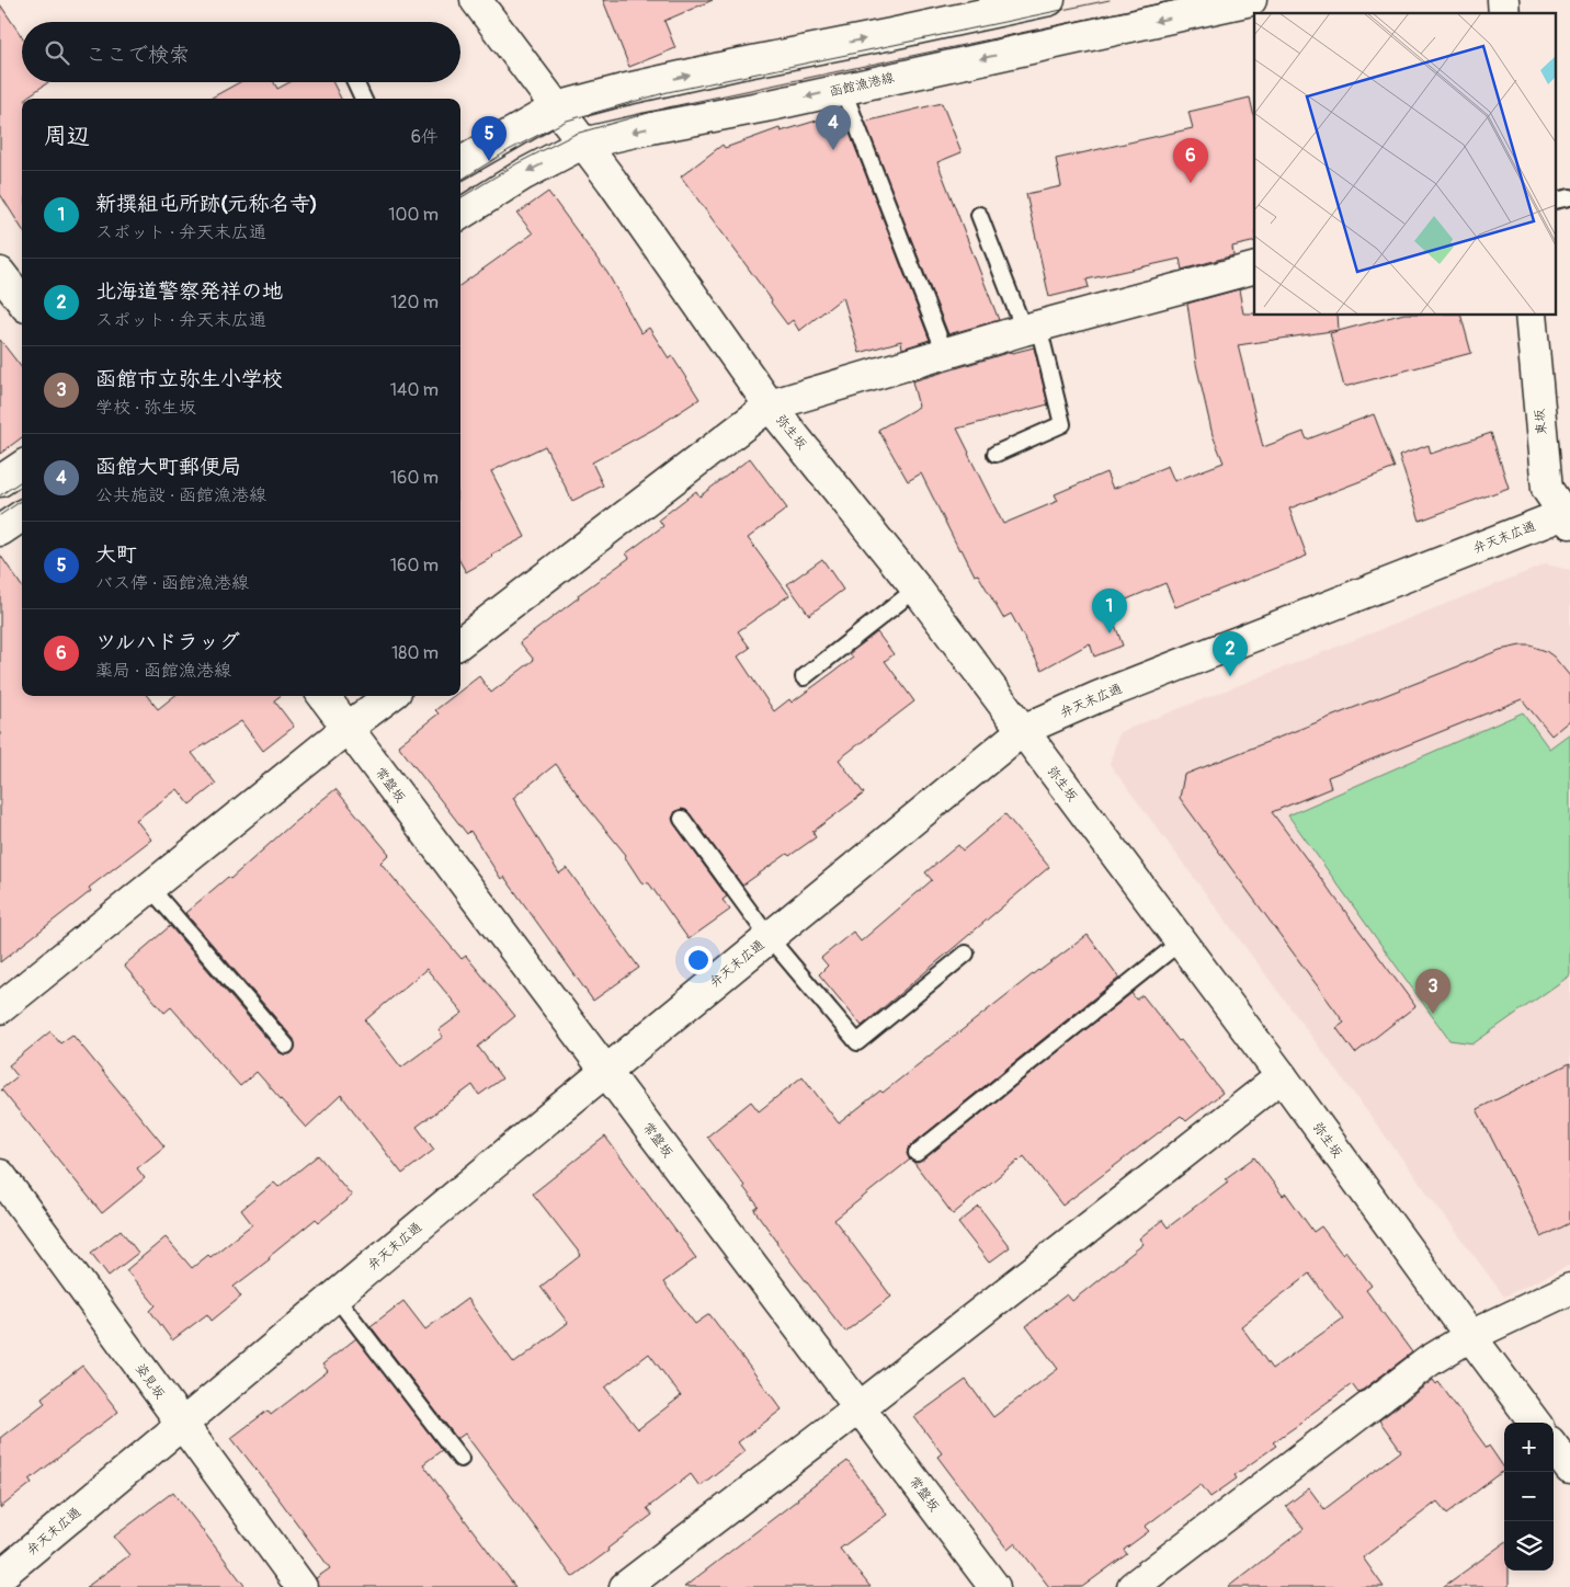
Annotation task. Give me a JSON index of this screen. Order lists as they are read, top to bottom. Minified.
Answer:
{"streets":{"street":["函館漁港線","東坂","弥生坂","弁天末広通","常盤坂","姿見坂"]},"crossings":[["函館漁港線","弥生坂"],["東坂","弁天末広通"],["弥生坂","弁天末広通"],["弁天末広通","常盤坂"],["弁天末広通","姿見坂"]],"page":{"search":"ここで検索","heading":["周辺","6件"],"pins":["4","5","6","1","2","3"],"list":[{"mark":"1","name":"新撰組屯所跡(元称名寺)","note":"スポット · 弁天末広通","value":"100 m"},{"mark":"2","name":"北海道警察発祥の地","note":"スポット · 弁天末広通","value":"120 m"},{"mark":"3","name":"函館市立弥生小学校","note":"学校 · 弥生坂","value":"140 m"},{"mark":"4","name":"函館大町郵便局","note":"公共施設 · 函館漁港線","value":"160 m"},{"mark":"5","name":"大町","note":"バス停 · 函館漁港線","value":"160 m"},{"mark":"6","name":"ツルハドラッグ","note":"薬局 · 函館漁港線","value":"180 m"}],"map_buttons":["+","−"]}}
